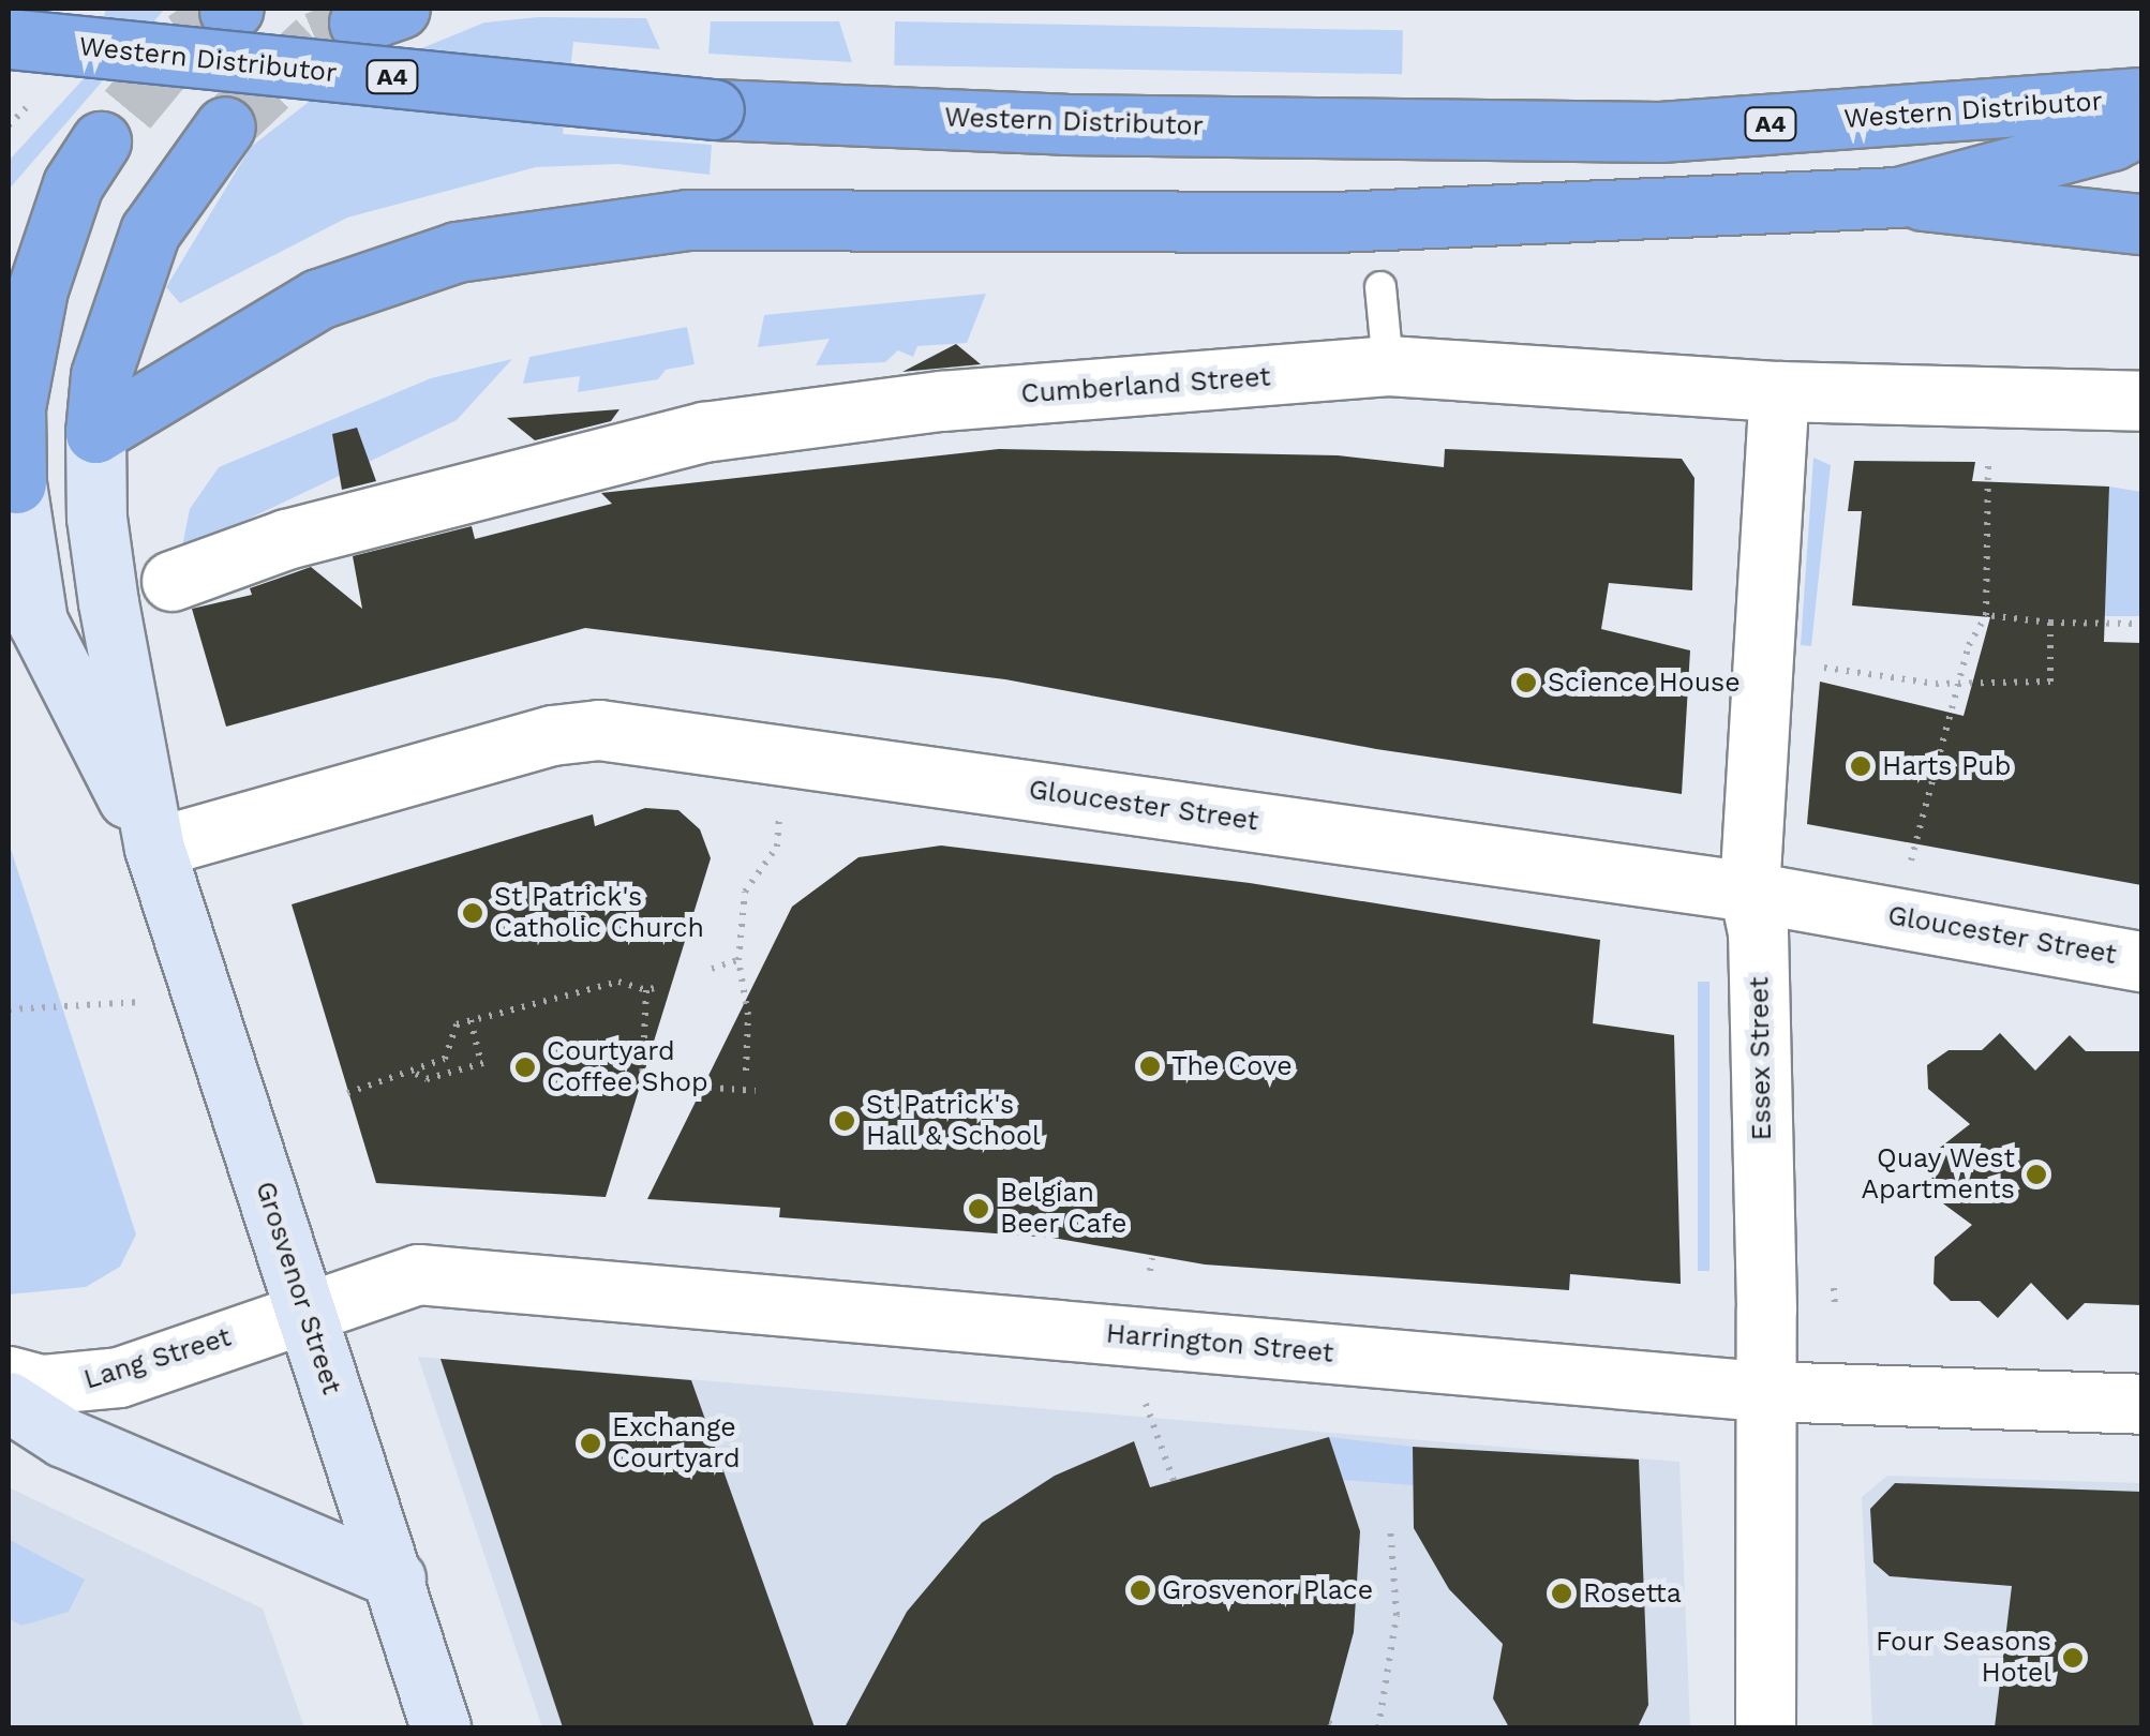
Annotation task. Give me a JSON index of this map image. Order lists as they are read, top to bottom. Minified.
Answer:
{"streets":{"highway":["Western Distributor","A4"],"main road":["Grosvenor Street"],"street":["Cumberland Street","Gloucester Street","Essex Street","Harrington Street","Lang Street"]},"crossings":[["Cumberland Street","Essex Street"],["Gloucester Street","Essex Street"],["Gloucester Street","Grosvenor Street"],["Essex Street","Harrington Street"],["Grosvenor Street","Harrington Street"],["Grosvenor Street","Lang Street"],["Harrington Street","Lang Street"]],"places":["Science House","Harts Pub","St Patrick's Catholic Church","The Cove","Courtyard Coffee Shop","St Patrick's Hall & School","Quay West Apartments","Belgian Beer Cafe","Exchange Courtyard","Grosvenor Place","Rosetta","Four Seasons Hotel"]}
